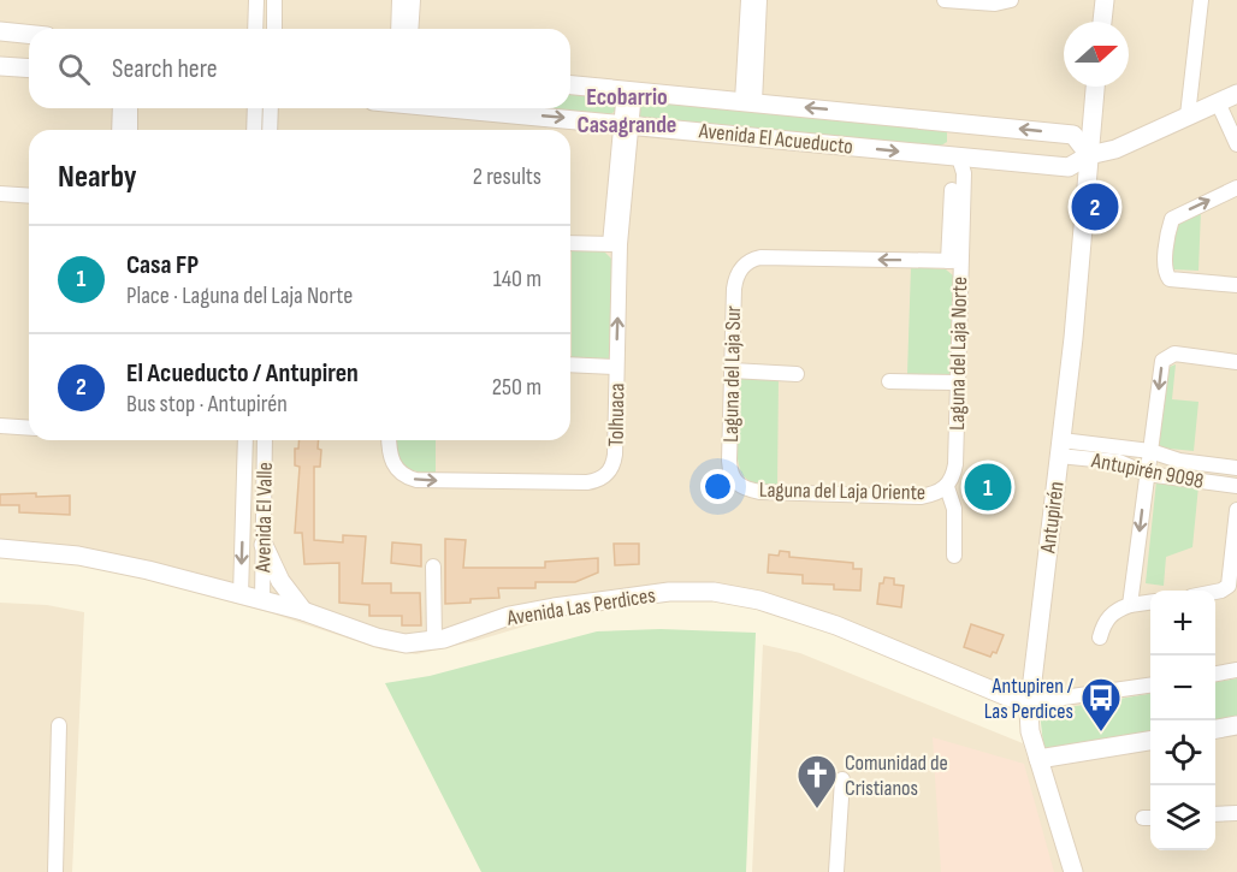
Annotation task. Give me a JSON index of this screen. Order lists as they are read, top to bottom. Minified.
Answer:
{"streets":{"street":["Avenida El Acueducto","Laguna del Laja Norte","Laguna del Laja Sur","Tolhuaca","Antupirén 9098","Laguna del Laja Oriente","Avenida El Valle","Antupirén","Avenida Las Perdices"]},"crossings":[["Avenida El Acueducto","Laguna del Laja Norte"],["Avenida El Acueducto","Tolhuaca"],["Avenida El Acueducto","Antupirén"],["Laguna del Laja Norte","Laguna del Laja Sur"],["Laguna del Laja Norte","Laguna del Laja Oriente"],["Laguna del Laja Sur","Laguna del Laja Oriente"],["Antupirén 9098","Antupirén"],["Avenida El Valle","Avenida Las Perdices"],["Antupirén","Avenida Las Perdices"]],"districts":["Ecobarrio Casagrande"],"places":{"bus stop":["Antupiren / Las Perdices"],"church":["Comunidad de Cristianos"]},"north":"right","page":{"search":"Search here","heading":["Nearby","2 results"],"pins":["2","1"],"list":[{"mark":"1","name":"Casa FP","note":"Place · Laguna del Laja Norte","value":"140 m"},{"mark":"2","name":"El Acueducto / Antupiren","note":"Bus stop · Antupirén","value":"250 m"}],"map_buttons":["+","−"]}}
